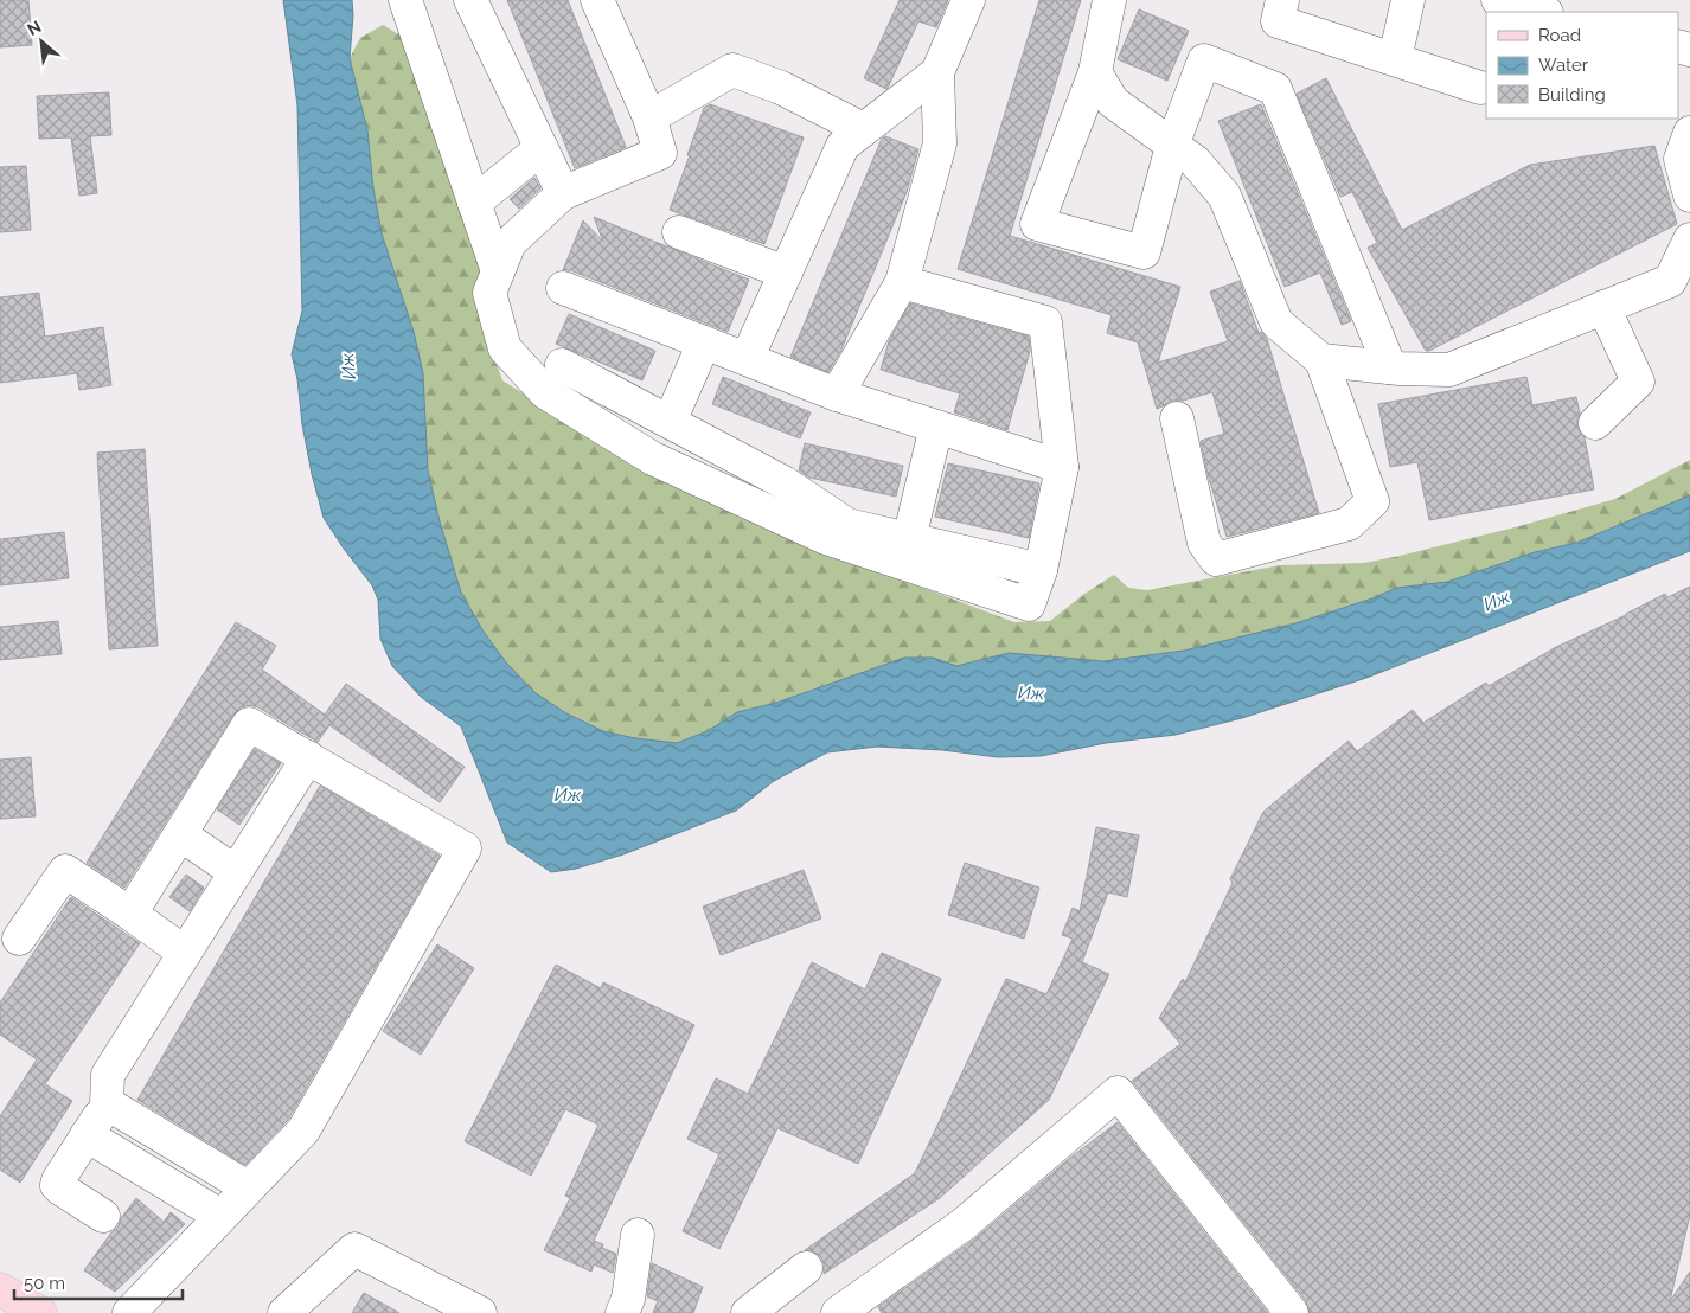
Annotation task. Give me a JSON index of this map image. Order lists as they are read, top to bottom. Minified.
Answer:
{"water":["Иж"],"legend":["Road","Water","Building"],"scale_bar":"50 m","north":"top left"}
